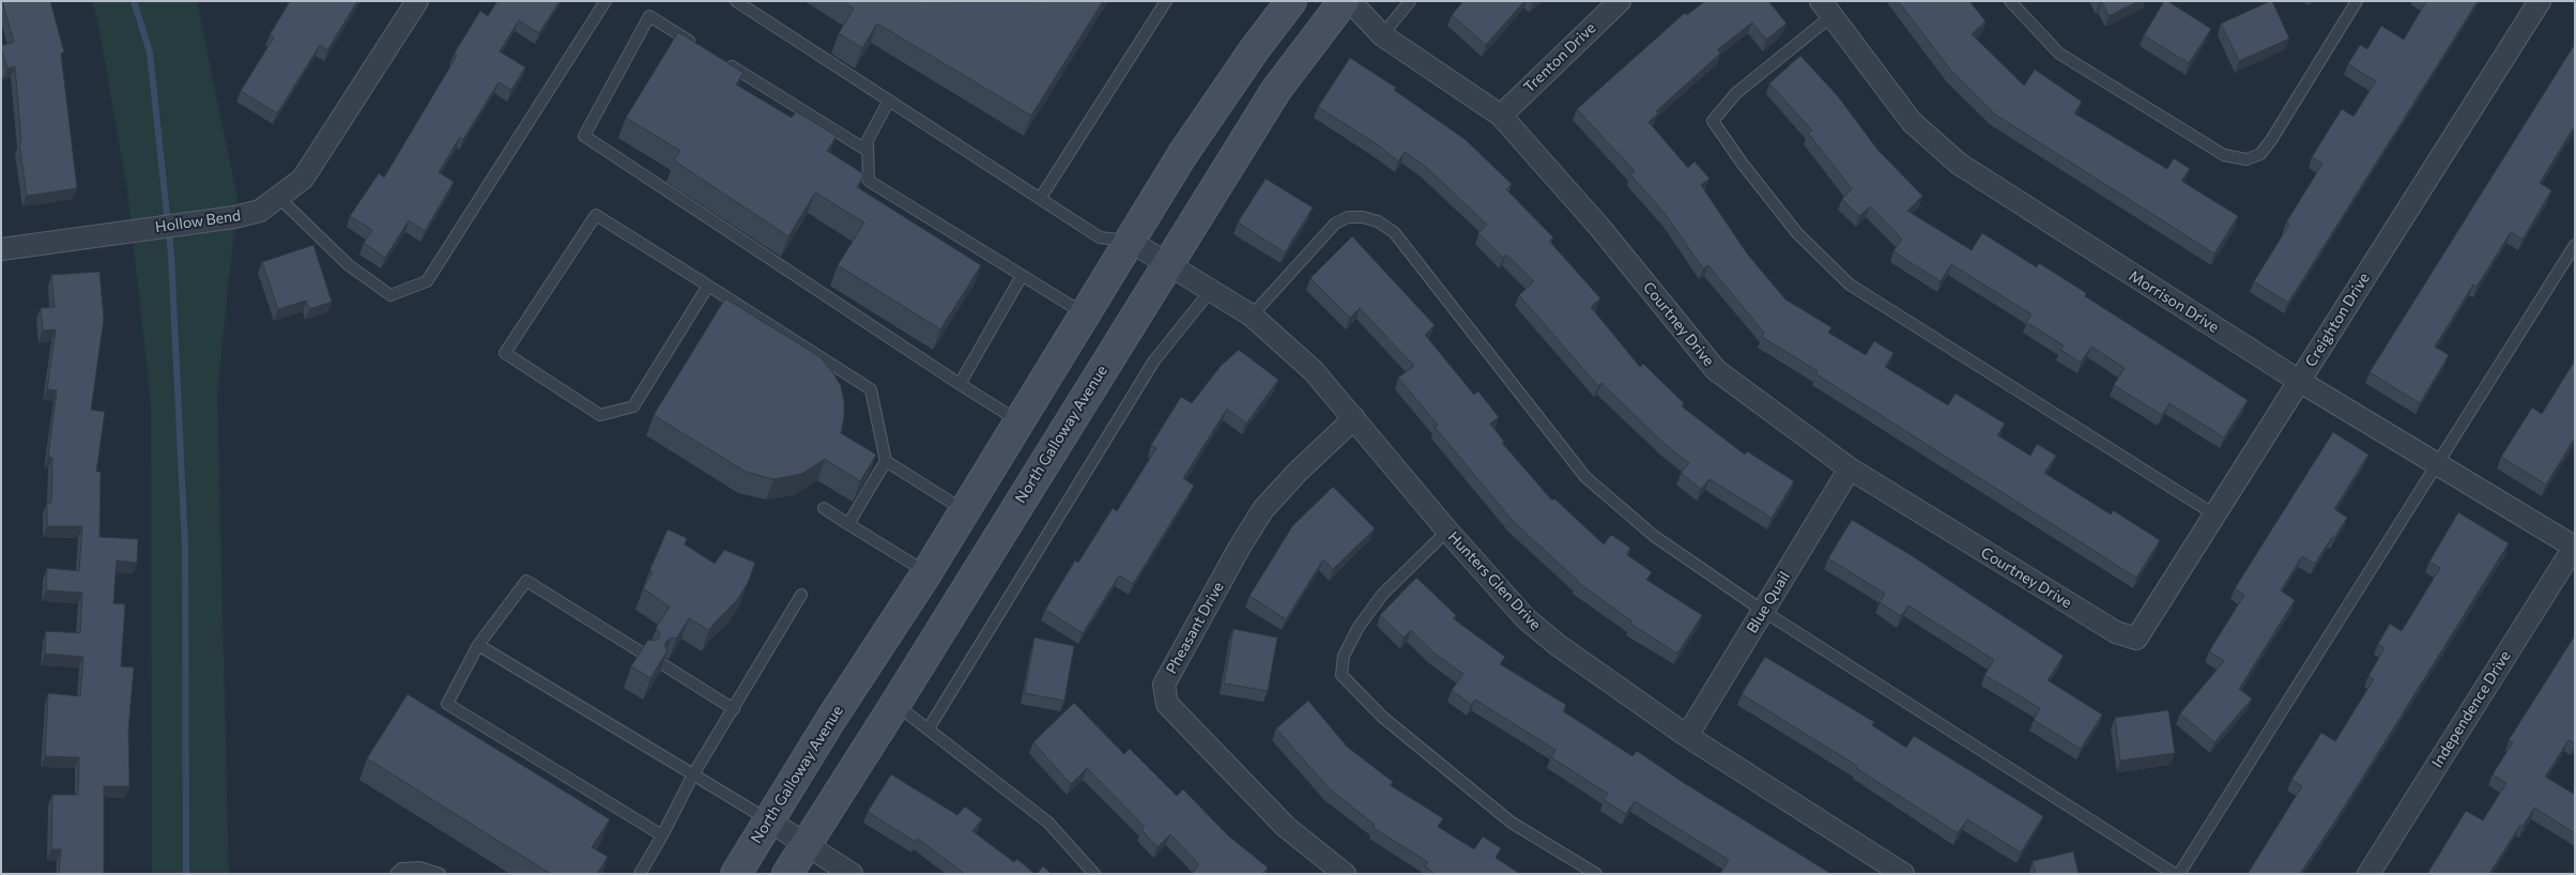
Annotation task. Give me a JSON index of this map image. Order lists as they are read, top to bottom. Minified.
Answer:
{"streets":{"main road":["North Galloway Avenue"],"street":["Trenton Drive","Hollow Bend","Morrison Drive","Creighton Drive","Courtney Drive","Hunters Glen Drive","Blue Quail","Pheasant Drive","Independence Drive"]},"crossings":[["Trenton Drive","Courtney Drive"],["Morrison Drive","Creighton Drive"],["Morrison Drive","Independence Drive"],["Creighton Drive","Courtney Drive"],["Courtney Drive","Blue Quail"],["North Galloway Avenue","Hunters Glen Drive"],["Hunters Glen Drive","Blue Quail"],["Hunters Glen Drive","Pheasant Drive"]]}
